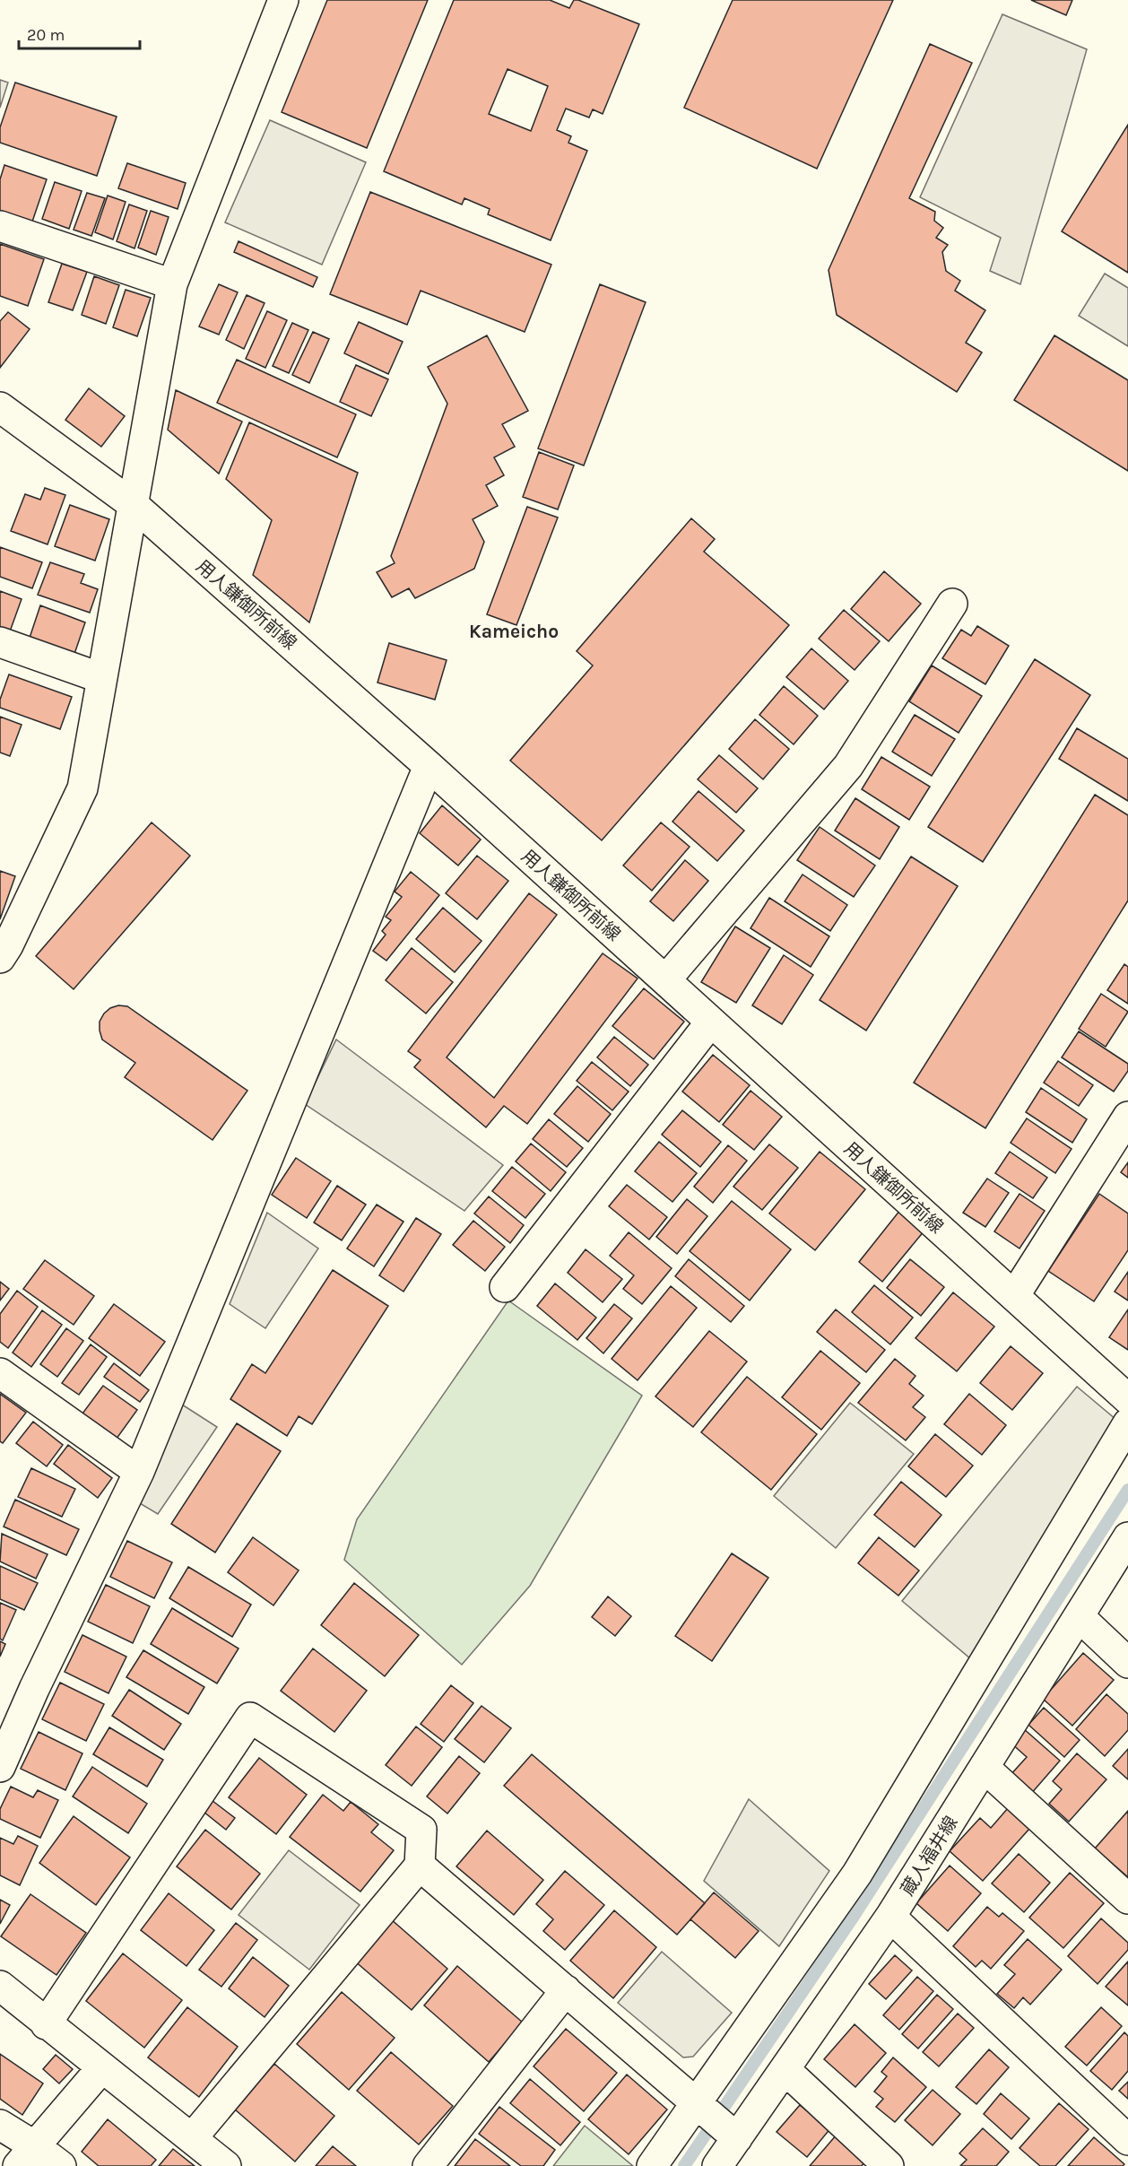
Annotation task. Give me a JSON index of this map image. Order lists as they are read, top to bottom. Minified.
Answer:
{"streets":{"street":["用人鎌御所前線","蔵人福井線"]},"districts":["Kameicho"],"scale_bar":"20 m"}
